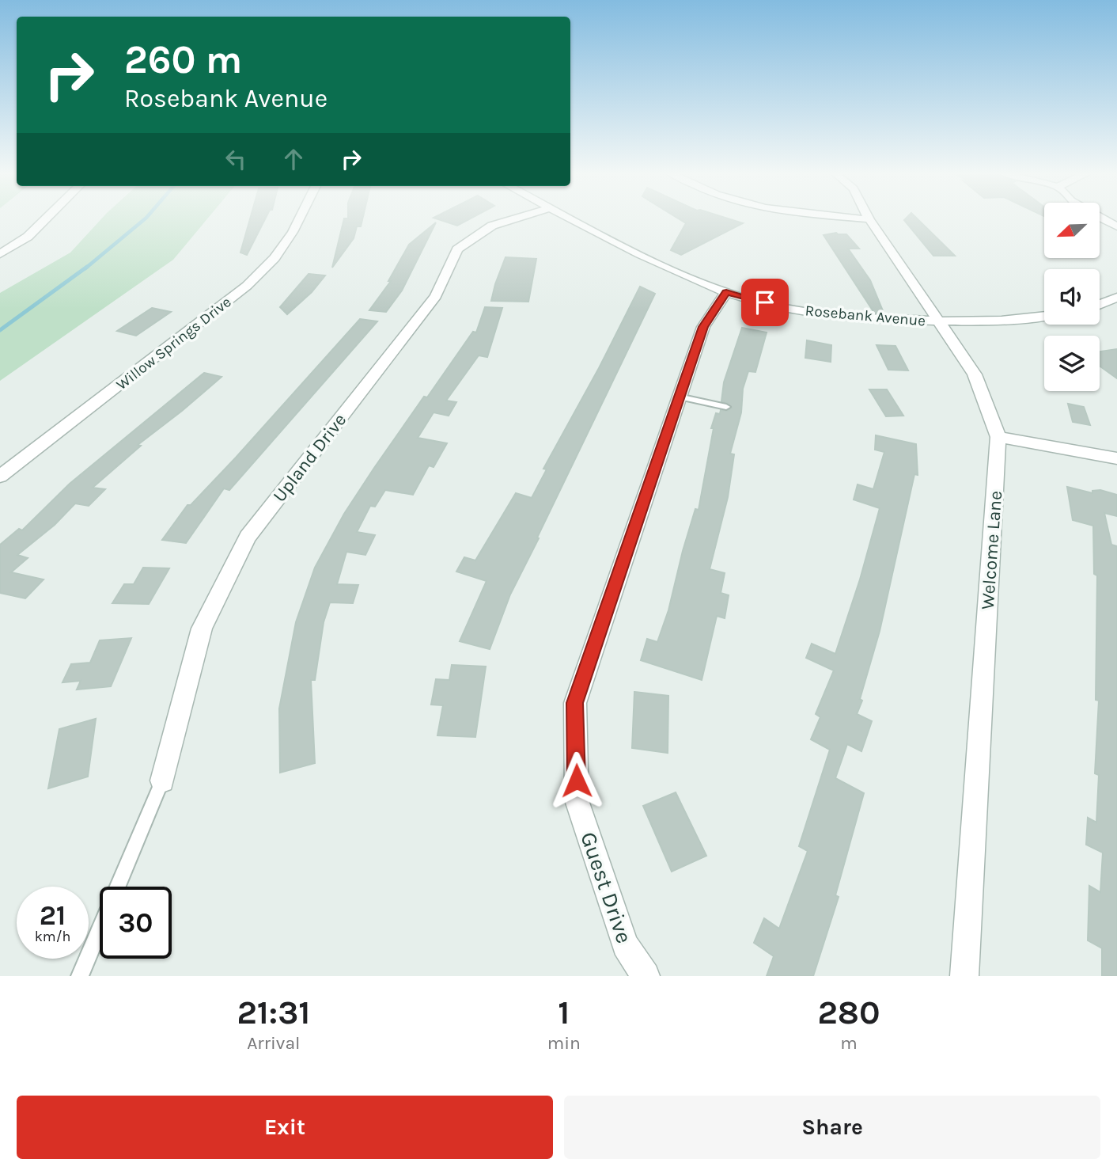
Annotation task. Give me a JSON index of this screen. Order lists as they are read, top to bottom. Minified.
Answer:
{"streets":{"street":["Rosebank Avenue","Willow Springs Drive","Upland Drive","Welcome Lane","Guest Drive"]},"crossings":[["Rosebank Avenue","Welcome Lane"],["Rosebank Avenue","Guest Drive"]],"north":"bottom left","page":{"turn":["260 m","Rosebank Avenue"],"speed":"21 km/h","limit":"30","eta":["21:31","Arrival","1","min","280","m"],"buttons":["Exit","Share"]}}
